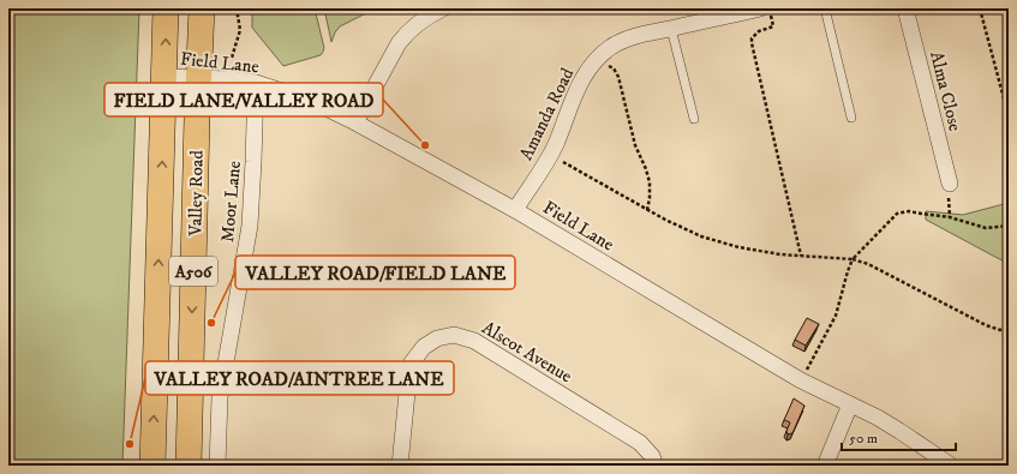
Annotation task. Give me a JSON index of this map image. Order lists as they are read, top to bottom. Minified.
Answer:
{"streets":{"main road":["Valley Road","A506"],"street":["Field Lane","Alma Close","Amanda Road","Moor Lane","Alscot Avenue"]},"crossings":[["Field Lane","Amanda Road"],["Field Lane","Valley Road"],["Field Lane","Moor Lane"]],"places":["FIELD LANE/VALLEY ROAD","VALLEY ROAD/FIELD LANE","VALLEY ROAD/AINTREE LANE"],"scale_bar":"50 m"}
